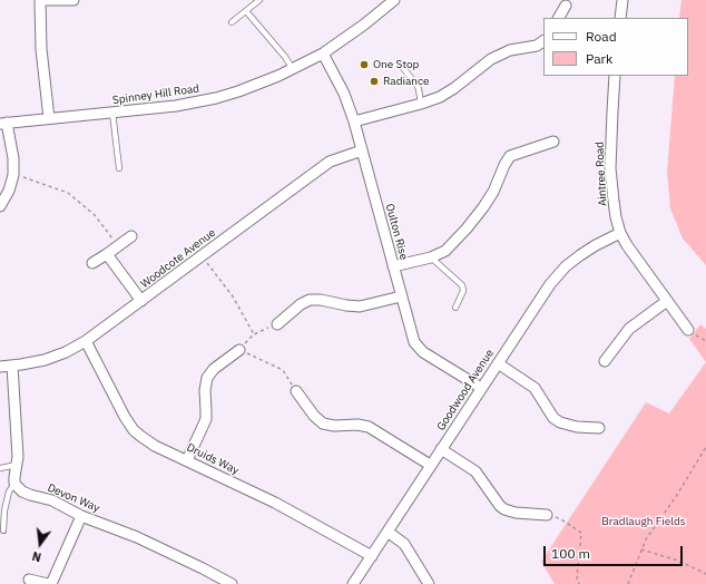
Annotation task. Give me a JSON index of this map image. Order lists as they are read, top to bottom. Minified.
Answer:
{"streets":{"street":["Spinney Hill Road","Aintree Road","Oulton Rise","Woodcote Avenue","Goodwood Avenue","Druids Way","Devon Way"]},"crossings":[["Spinney Hill Road","Oulton Rise"],["Aintree Road","Goodwood Avenue"],["Oulton Rise","Woodcote Avenue"],["Oulton Rise","Goodwood Avenue"],["Woodcote Avenue","Druids Way"],["Goodwood Avenue","Druids Way"]],"parks":["Bradlaugh Fields"],"places":["One Stop","Radiance"],"legend":["Road","Park"],"scale_bar":"100 m","north":"bottom"}
